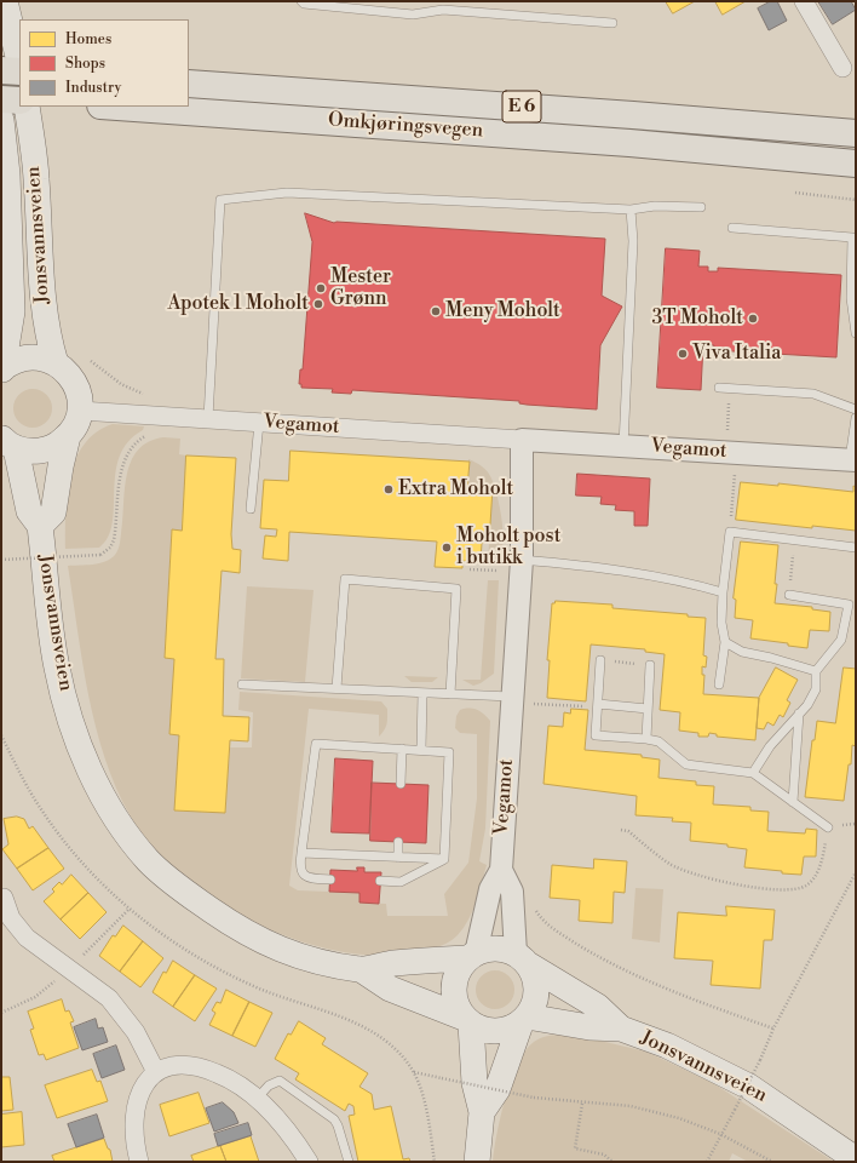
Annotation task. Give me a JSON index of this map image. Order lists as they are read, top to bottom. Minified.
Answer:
{"streets":{"highway":["E 6","Omkjøringsvegen"],"main road":["Jonsvannsveien"],"street":["Vegamot"]},"crossings":[["Jonsvannsveien","Vegamot"]],"places":["Mester Grønn","Apotek 1 Moholt","Meny Moholt","3T Moholt","Viva Italia","Extra Moholt","Moholt post i butikk"],"legend":["Homes","Shops","Industry"]}
